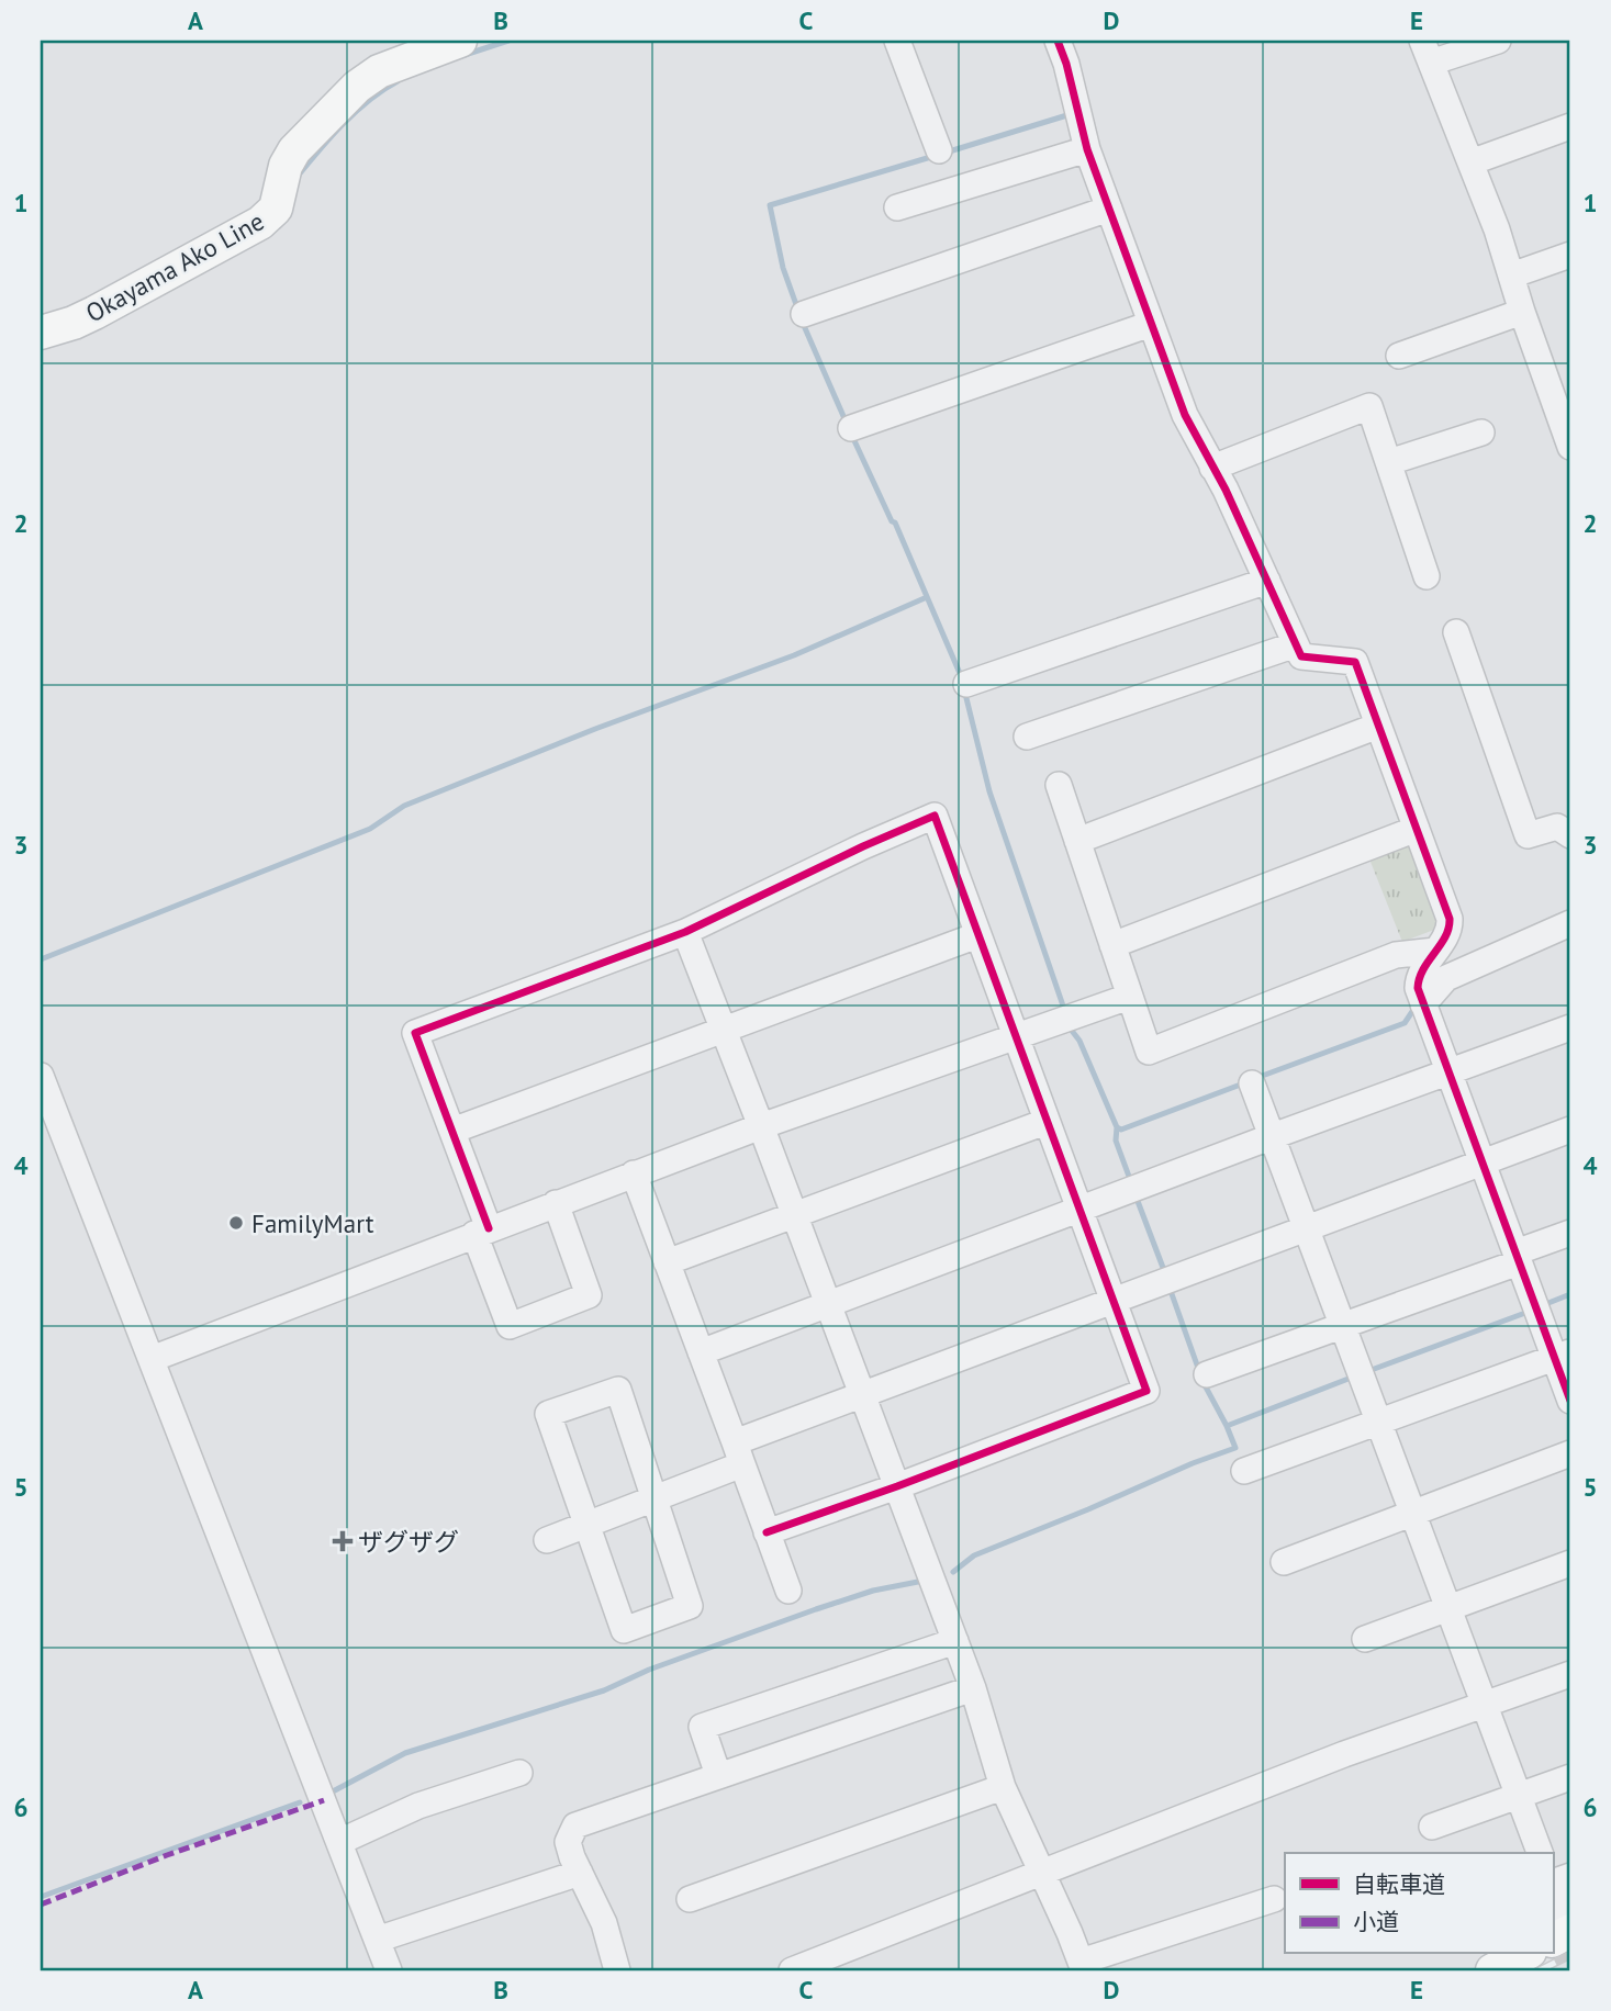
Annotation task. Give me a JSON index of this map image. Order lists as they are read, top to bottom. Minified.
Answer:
{"streets":{"main road":["Okayama Ako Line"]},"places":{"other":["FamilyMart"],"health":["ザグザグ"]},"legend":["自転車道","小道"],"grid":{"columns":["A","B","C","D","E"],"rows":["1","2","3","4","5","6"]}}
